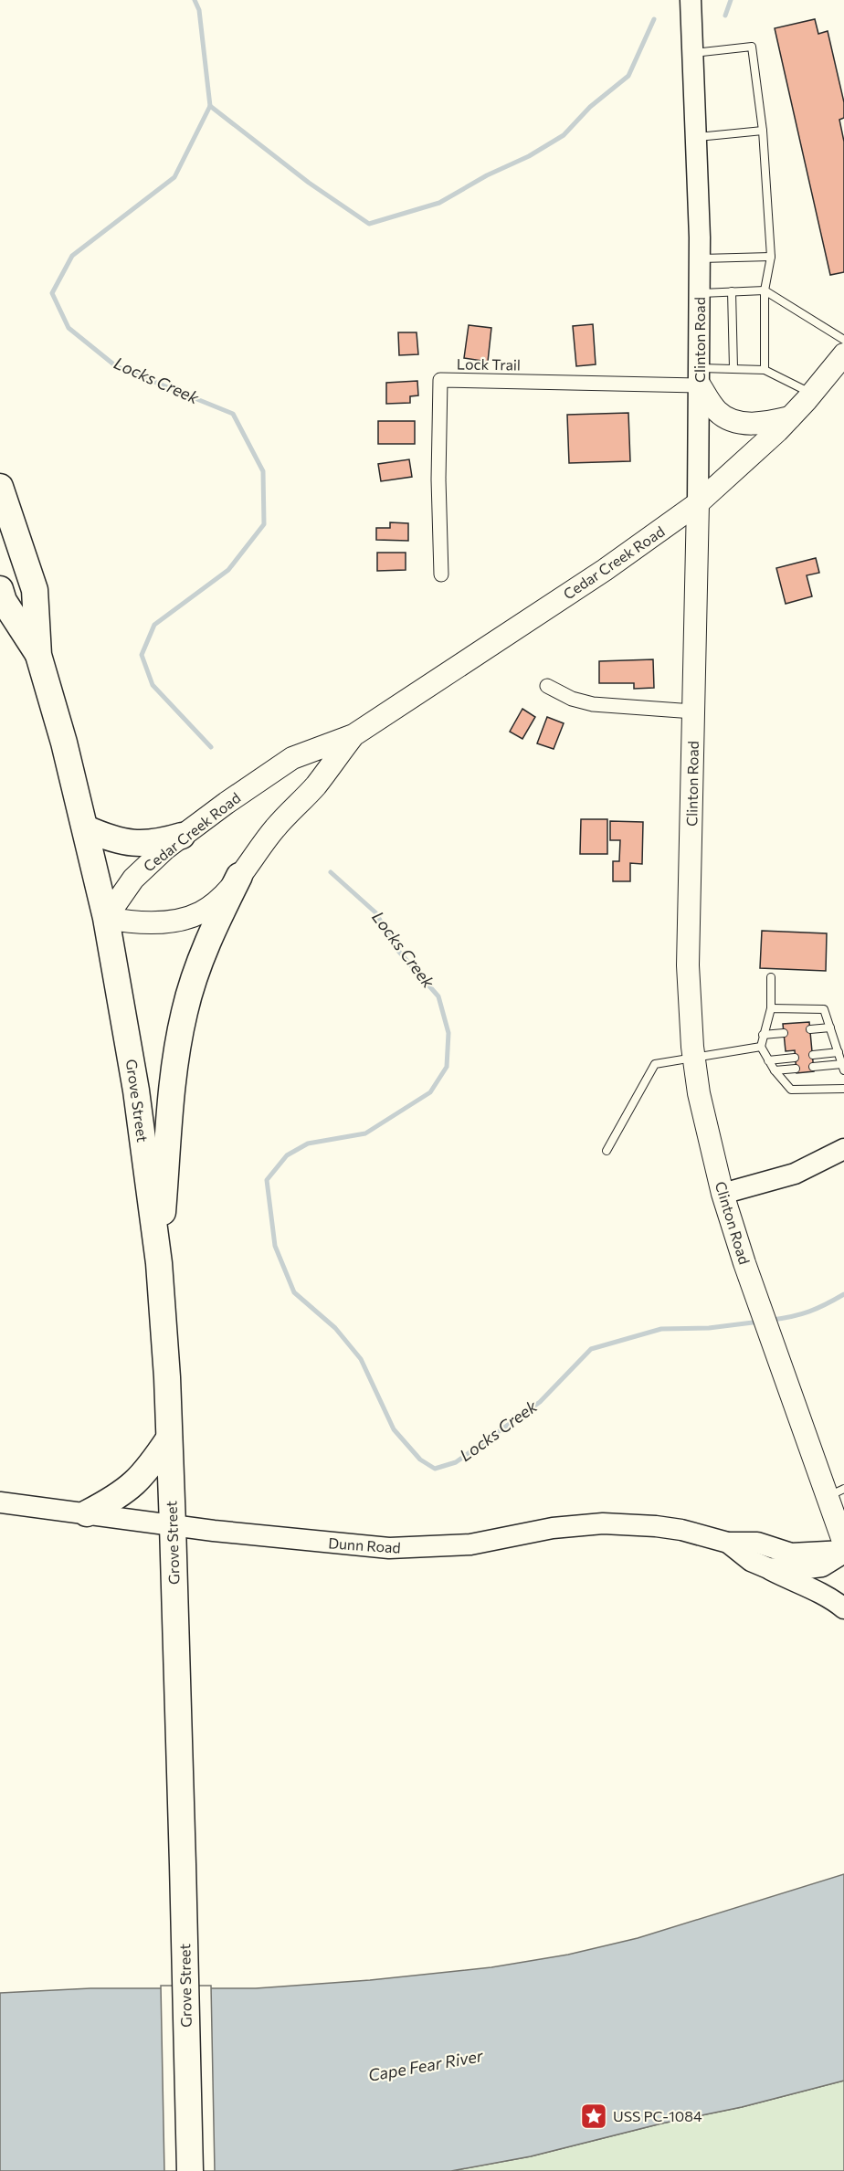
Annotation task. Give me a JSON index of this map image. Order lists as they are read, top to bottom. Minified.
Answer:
{"streets":{"highway":["Grove Street"],"main road":["Clinton Road","Cedar Creek Road"],"street":["Lock Trail","Dunn Road"]},"crossings":[["Clinton Road","Lock Trail"],["Clinton Road","Cedar Creek Road"],["Cedar Creek Road","Grove Street"],["Grove Street","Dunn Road"]],"water":["Locks Creek","Cape Fear River"],"places":{"place":["USS PC-1084"]}}
